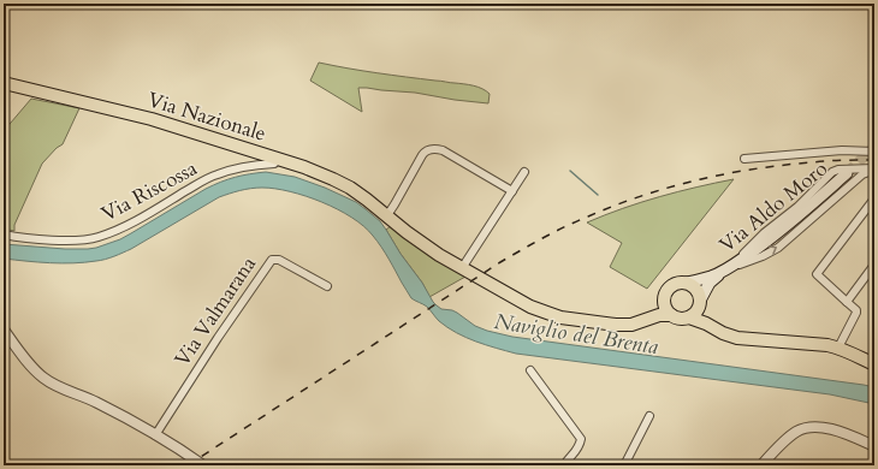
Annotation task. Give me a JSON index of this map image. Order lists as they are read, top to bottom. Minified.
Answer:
{"streets":{"main road":["Via Nazionale","Via Aldo Moro"],"street":["Via Riscossa","Via Valmarana"]},"crossings":[["Via Nazionale","Via Riscossa"],["Via Nazionale","Via Aldo Moro"]],"water":["Naviglio del Brenta"]}
